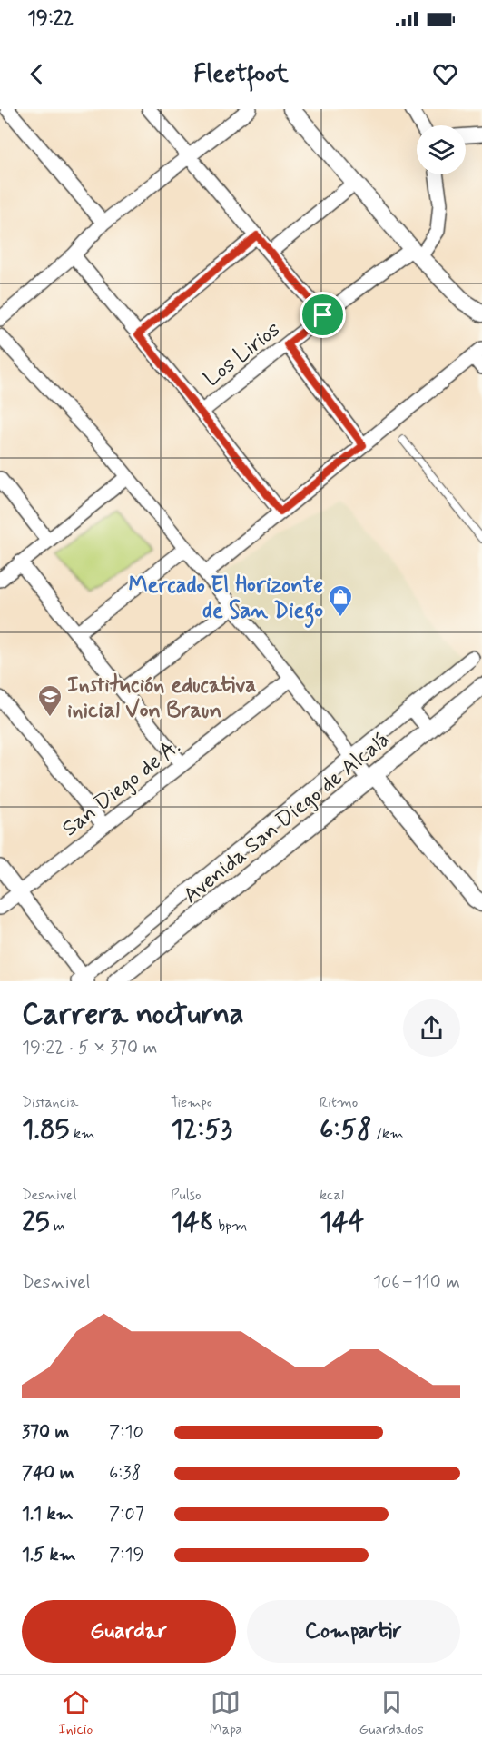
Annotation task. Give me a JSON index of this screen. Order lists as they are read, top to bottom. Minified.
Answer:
{"streets":{"street":["Los Lirios","San Diego de A.","Avenida San Diego de Alcalá"]},"places":{"shop":["Mercado El Horizonte de San Diego"],"school or university":["Institución educativa inicial Von Braun"]},"page":{"status":"19:22","header":"Fleetfoot","heading":["Carrera nocturna","19:22 · 5 × 370 m"],"stats":[["Distancia","1.85 km"],["Tiempo","12:53"],["Ritmo","6:58 /km"],["Desnivel","25 m"],["Pulso","148 bpm"],["kcal","144"]],"chart":["Desnivel","106–110 m"],"list":[{"name":"370 m","note":"7:10"},{"name":"740 m","note":"6:38"},{"name":"1.1 km","note":"7:07"},{"name":"1.5 km","note":"7:19"}],"buttons":["Guardar","Compartir"],"tabs":["Inicio","Mapa","Guardados"]}}
